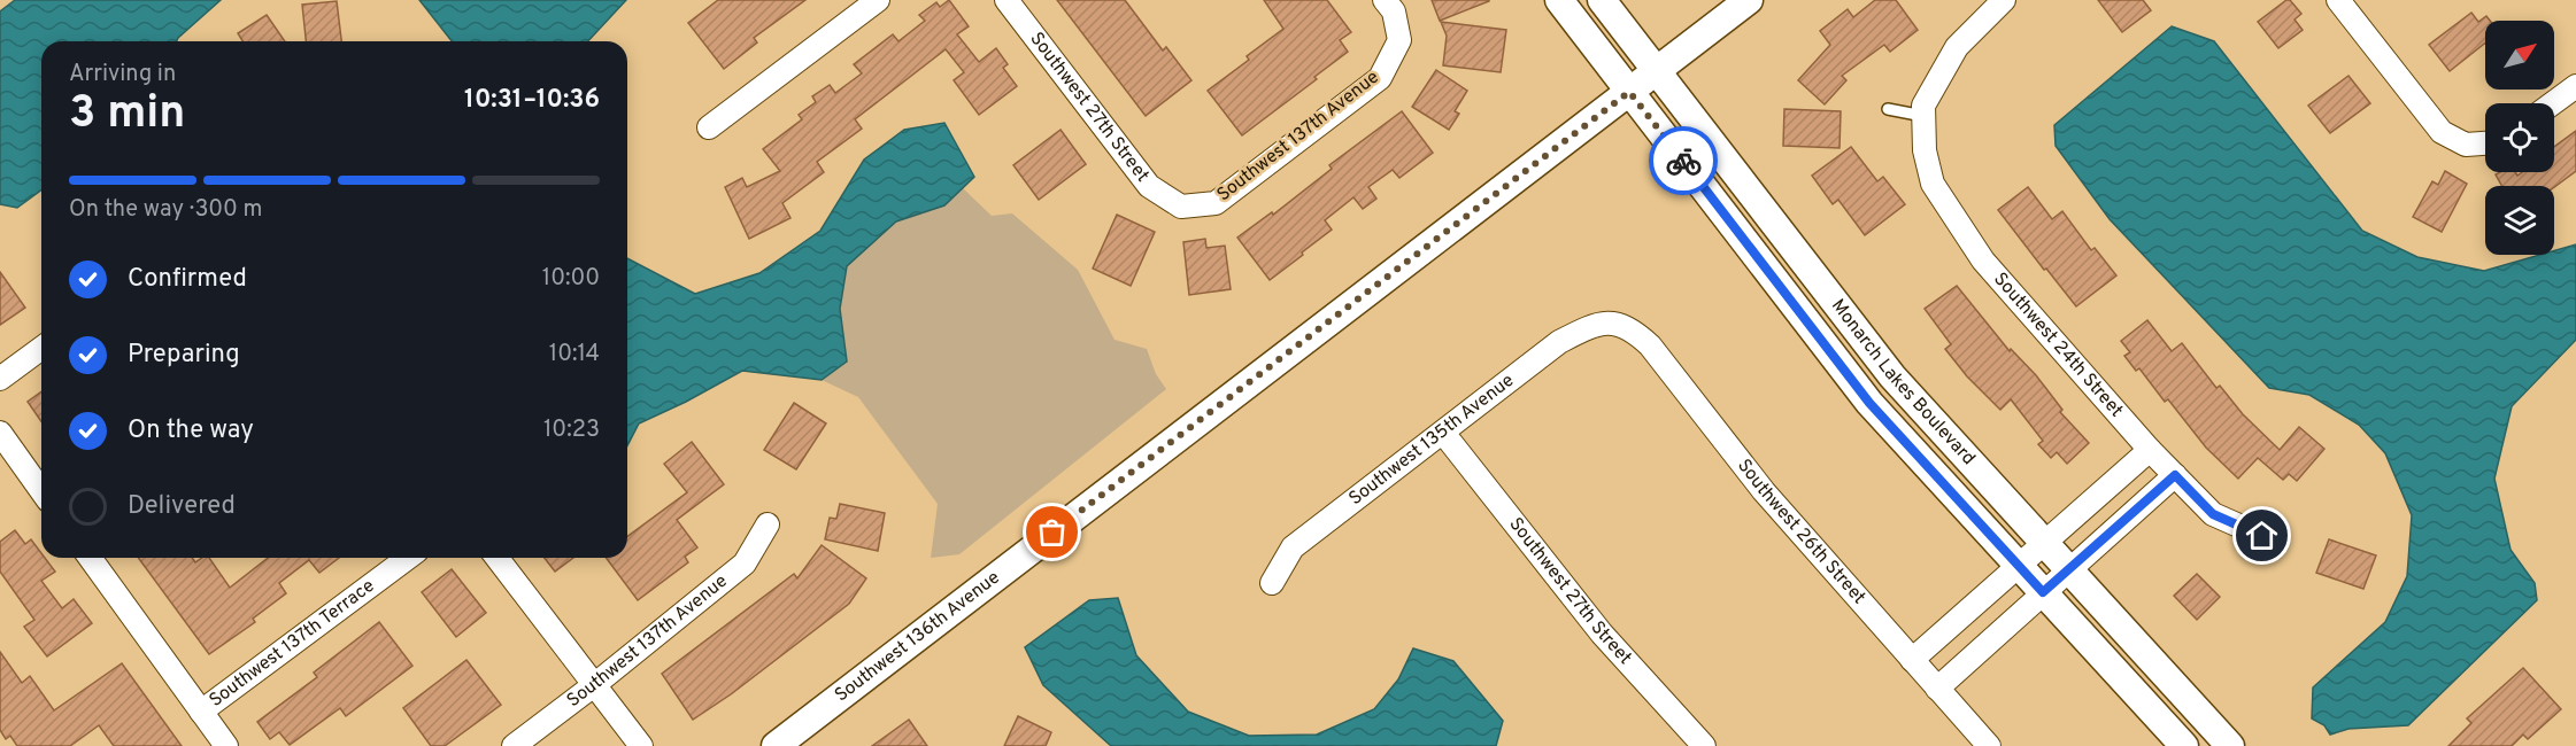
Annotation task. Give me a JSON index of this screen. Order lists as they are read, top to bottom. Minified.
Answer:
{"streets":{"street":["Southwest 27th Street","Southwest 137th Avenue","Southwest 24th Street","Monarch Lakes Boulevard","Southwest 135th Avenue","Southwest 26th Street","Southwest 136th Avenue","Southwest 137th Terrace"]},"crossings":[["Southwest 27th Street","Southwest 137th Avenue"],["Southwest 27th Street","Southwest 135th Avenue"],["Monarch Lakes Boulevard","Southwest 136th Avenue"],["Southwest 135th Avenue","Southwest 26th Street"]],"north":"top right","page":{"heading":["3 min","Arriving in","10:31–10:36"],"bar":"On the way · 300 m","list":[["Confirmed","10:00"],["Preparing","10:14"],["On the way","10:23"],"Delivered"]}}
